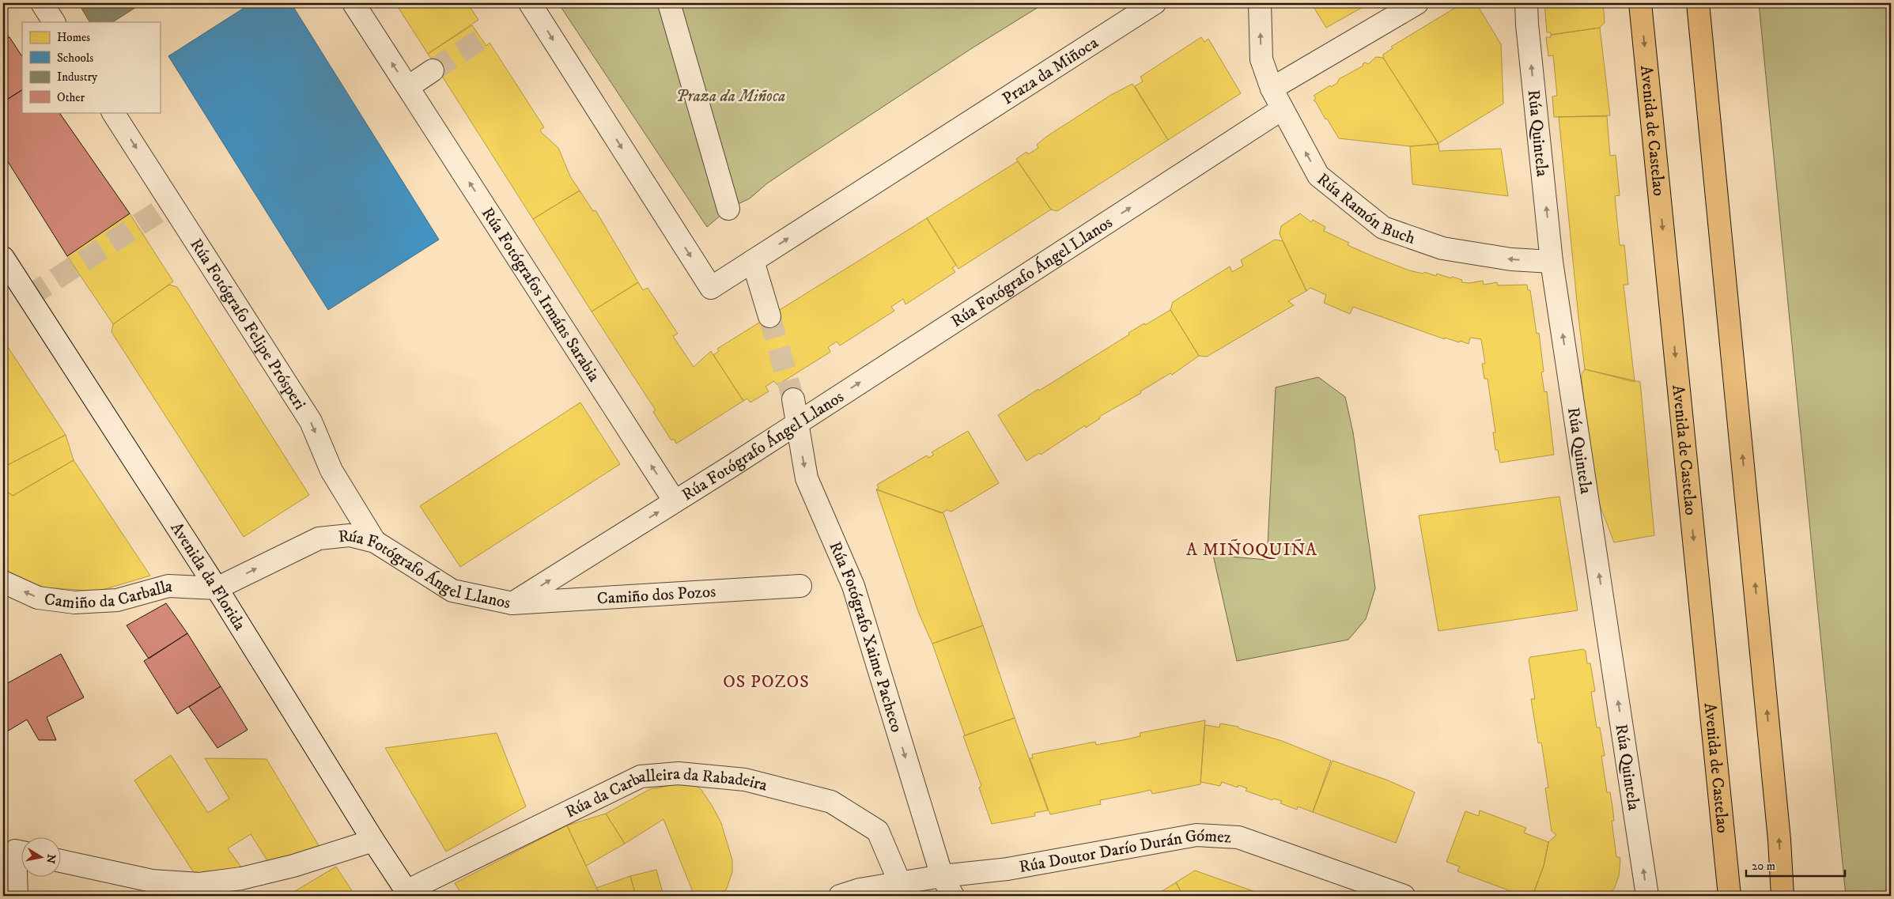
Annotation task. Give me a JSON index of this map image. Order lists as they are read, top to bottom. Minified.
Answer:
{"streets":{"main road":["Avenida de Castelao"],"street":["Praza da Miñoca","Rúa Quintela","Rúa Ramón Buch","Rúa Fotógrafo Ángel Llanos","Rúa Fotógrafos Irmáns Sarabia","Rúa Fotógrafo Felipe Prósperi","Avenida da Florida","Camiño da Carballa","Camiño dos Pozos","Rúa Fotógrafo Xaime Pacheco","Rúa da Carballeira da Rabadeira","Rúa Doutor Darío Durán Gómez"]},"crossings":[["Rúa Quintela","Rúa Ramón Buch"],["Rúa Ramón Buch","Rúa Fotógrafo Ángel Llanos"],["Rúa Fotógrafo Ángel Llanos","Rúa Fotógrafos Irmáns Sarabia"],["Rúa Fotógrafo Ángel Llanos","Rúa Fotógrafo Felipe Prósperi"],["Rúa Fotógrafo Ángel Llanos","Avenida da Florida"],["Rúa Fotógrafo Ángel Llanos","Camiño da Carballa"],["Rúa Fotógrafo Ángel Llanos","Camiño dos Pozos"],["Rúa Fotógrafo Ángel Llanos","Rúa Fotógrafo Xaime Pacheco"],["Avenida da Florida","Camiño da Carballa"],["Avenida da Florida","Rúa da Carballeira da Rabadeira"],["Rúa Fotógrafo Xaime Pacheco","Rúa Doutor Darío Durán Gómez"],["Rúa da Carballeira da Rabadeira","Rúa Doutor Darío Durán Gómez"]],"one_way":["Rúa Quintela","Rúa Ramón Buch","Rúa Fotógrafo Ángel Llanos","Rúa Fotógrafos Irmáns Sarabia","Rúa Fotógrafo Felipe Prósperi","Camiño da Carballa","Rúa Fotógrafo Xaime Pacheco"],"districts":["A MIÑOQUIÑA","OS POZOS"],"parks":["Praza da Miñoca"],"legend":["Homes","Schools","Industry","Other"],"scale_bar":"20 m","north":"right"}
